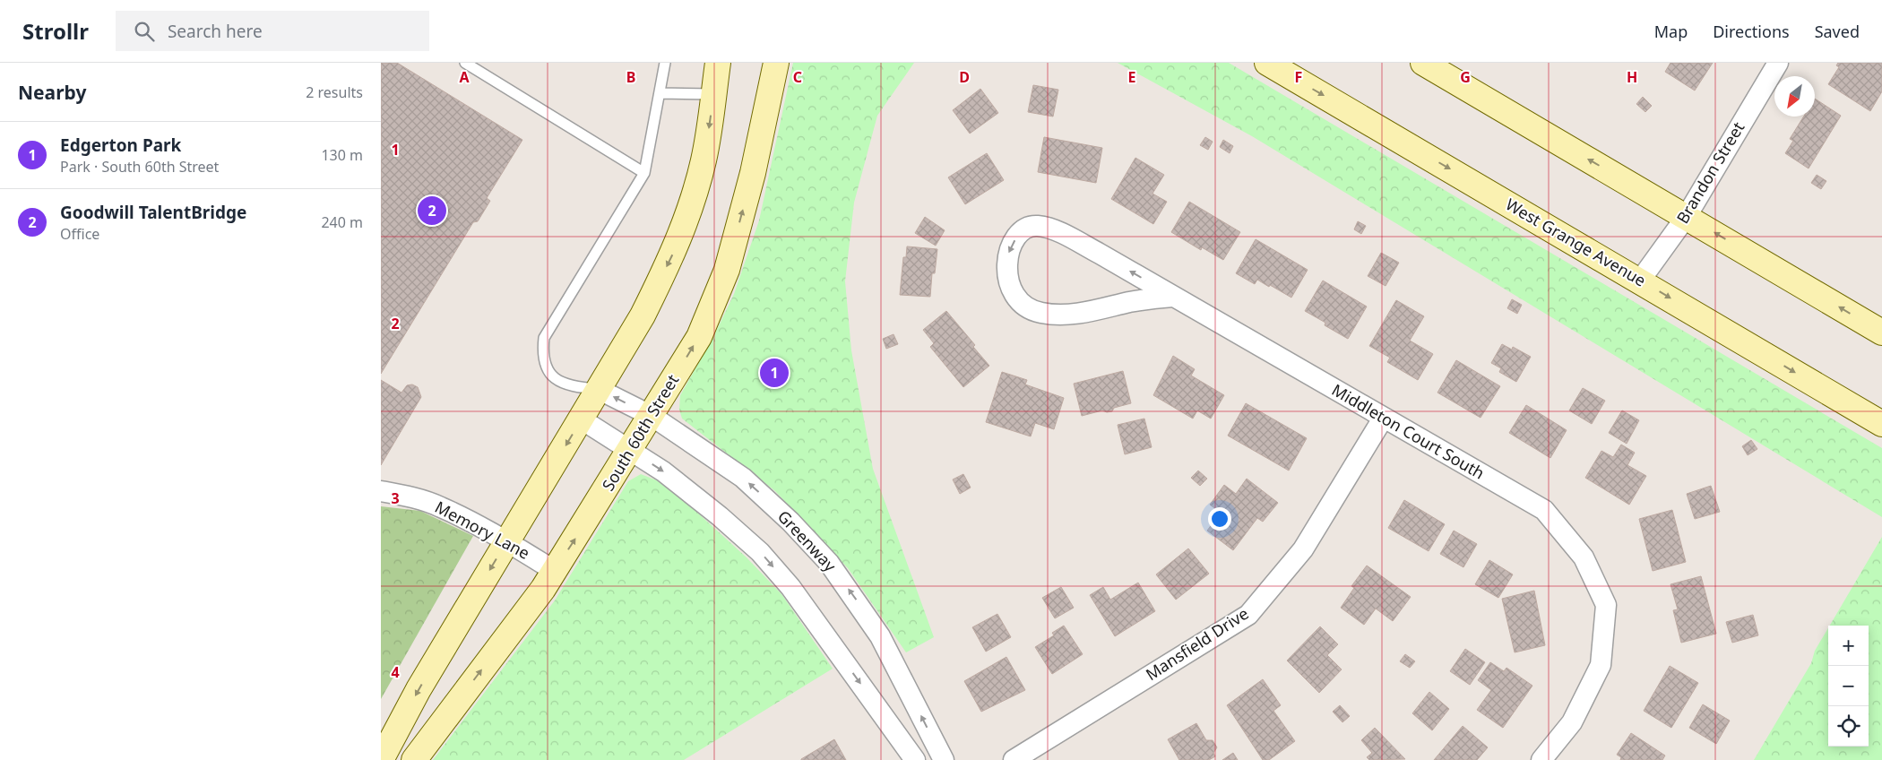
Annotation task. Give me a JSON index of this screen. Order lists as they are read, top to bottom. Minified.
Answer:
{"streets":{"street":["Brandon Street","West Grange Avenue","Middleton Court South","South 60th Street","Memory Lane","Greenway","Mansfield Drive"]},"crossings":[["Brandon Street","West Grange Avenue"],["Middleton Court South","Mansfield Drive"],["South 60th Street","Memory Lane"],["South 60th Street","Greenway"]],"north":"bottom left","page":{"header":"Strollr","search":"Search here","nav":["Map","Directions","Saved"],"heading":["Nearby","2 results"],"list":[{"mark":"1","name":"Edgerton Park","note":"Park · South 60th Street","value":"130 m"},{"mark":"2","name":"Goodwill TalentBridge","note":"Office","value":"240 m"}],"pins":["2","1"],"map_buttons":["+","−"]},"grid":{"columns":["A","B","C","D","E","F","G","H"],"rows":["1","2","3","4"]}}
